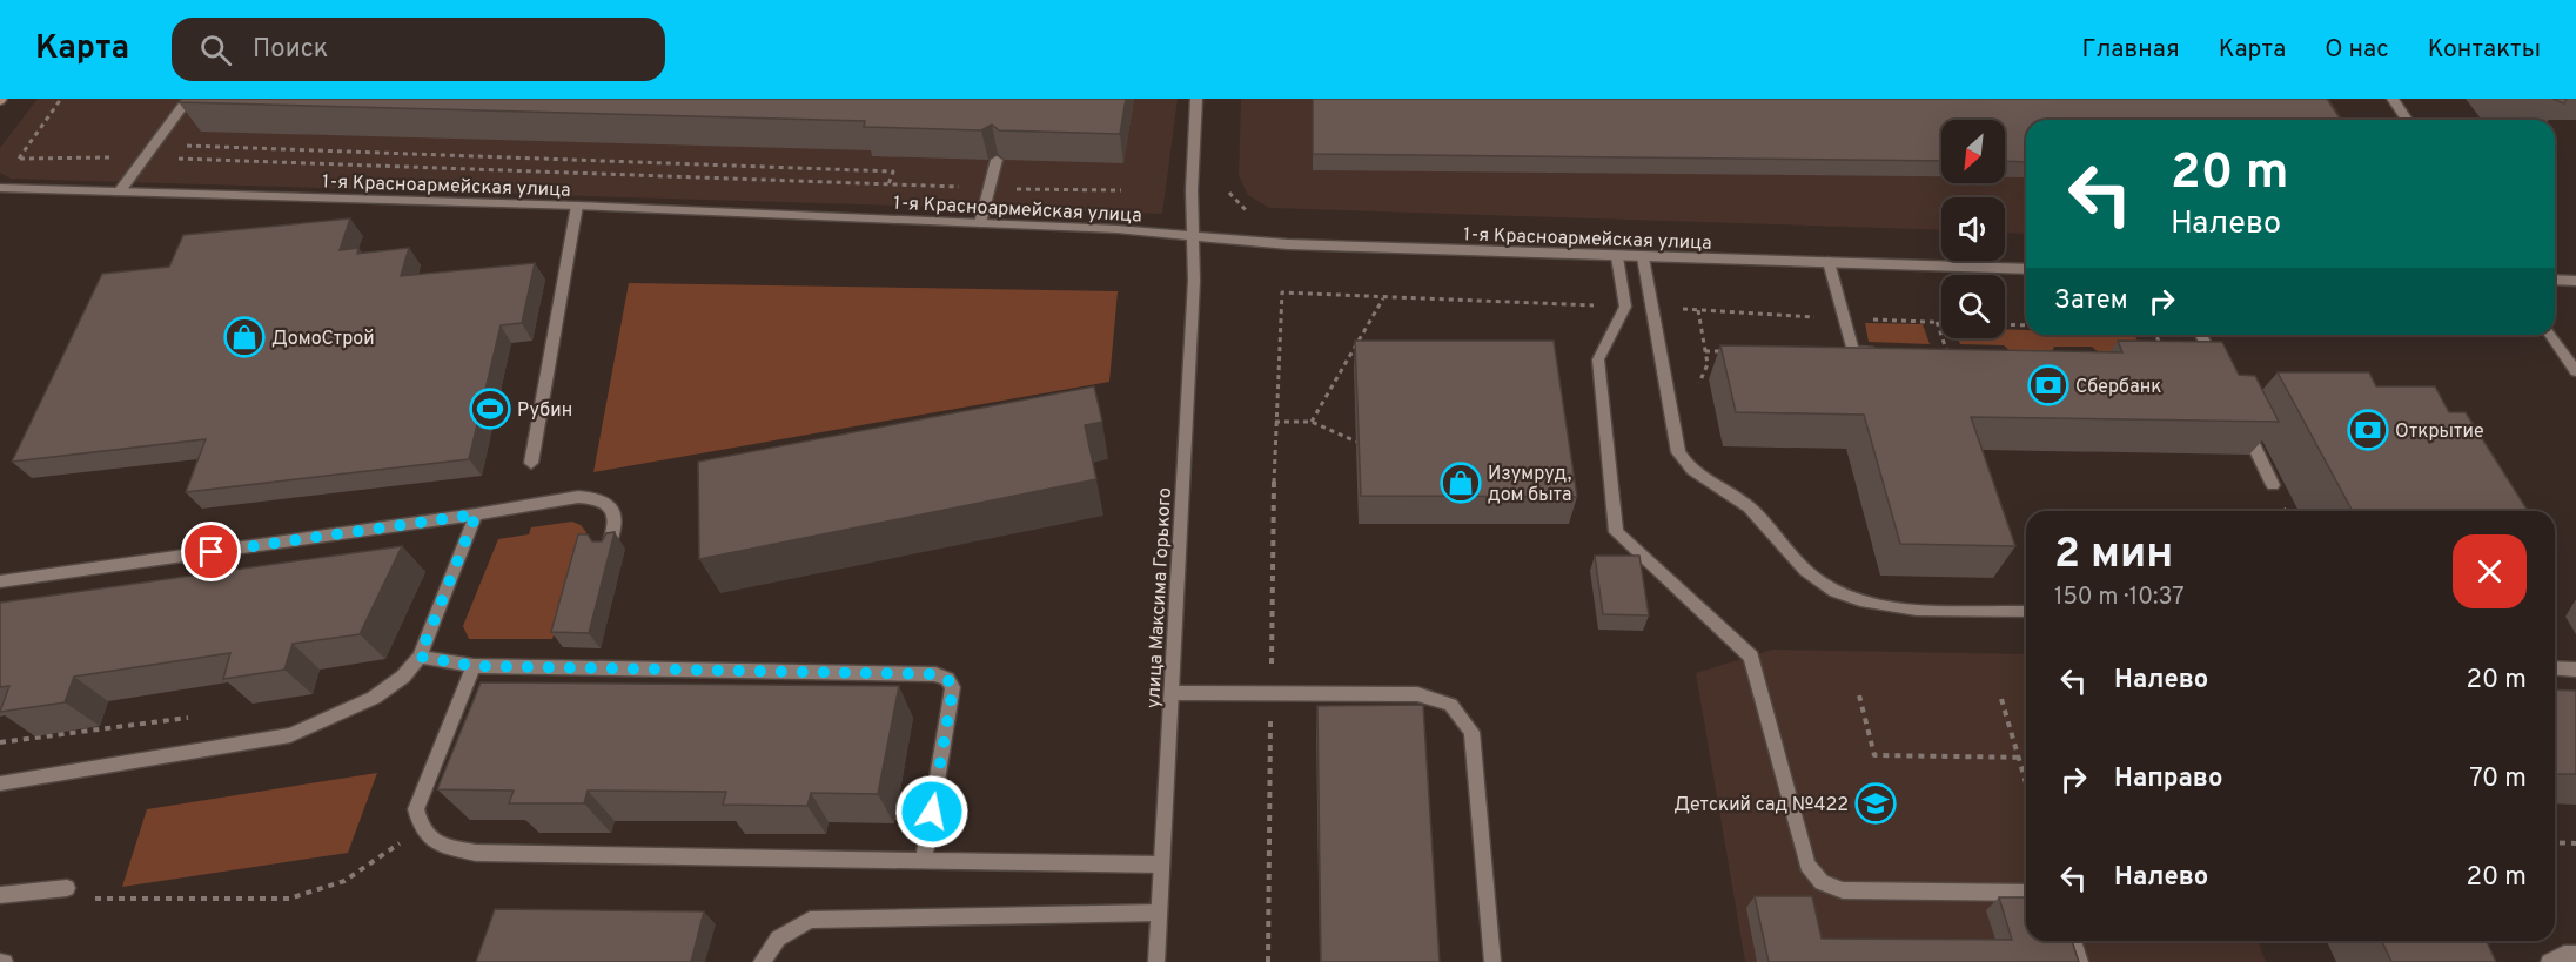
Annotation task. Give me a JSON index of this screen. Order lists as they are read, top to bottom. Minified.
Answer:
{"streets":{"street":["1-я Красноармейская улица","улица Максима Горького"]},"crossings":[["1-я Красноармейская улица","улица Максима Горького"]],"places":{"shop":["ДомоСтрой","Изумруд, дом быта"],"bank":["Сбербанк","Открытие"],"sports":["Рубин"],"school or university":["Детский сад №422"]},"north":"bottom left","page":{"header":"Карта","search":"Поиск","nav":["Главная","Карта","О нас","Контакты"],"turn":["20 m","Налево"],"then":"Затем","heading":["2 мин","150 m · 10:37"],"list":[{"name":"Налево","value":"20 m"},{"name":"Направо","value":"70 m"},{"name":"Налево","value":"20 m"}]}}
